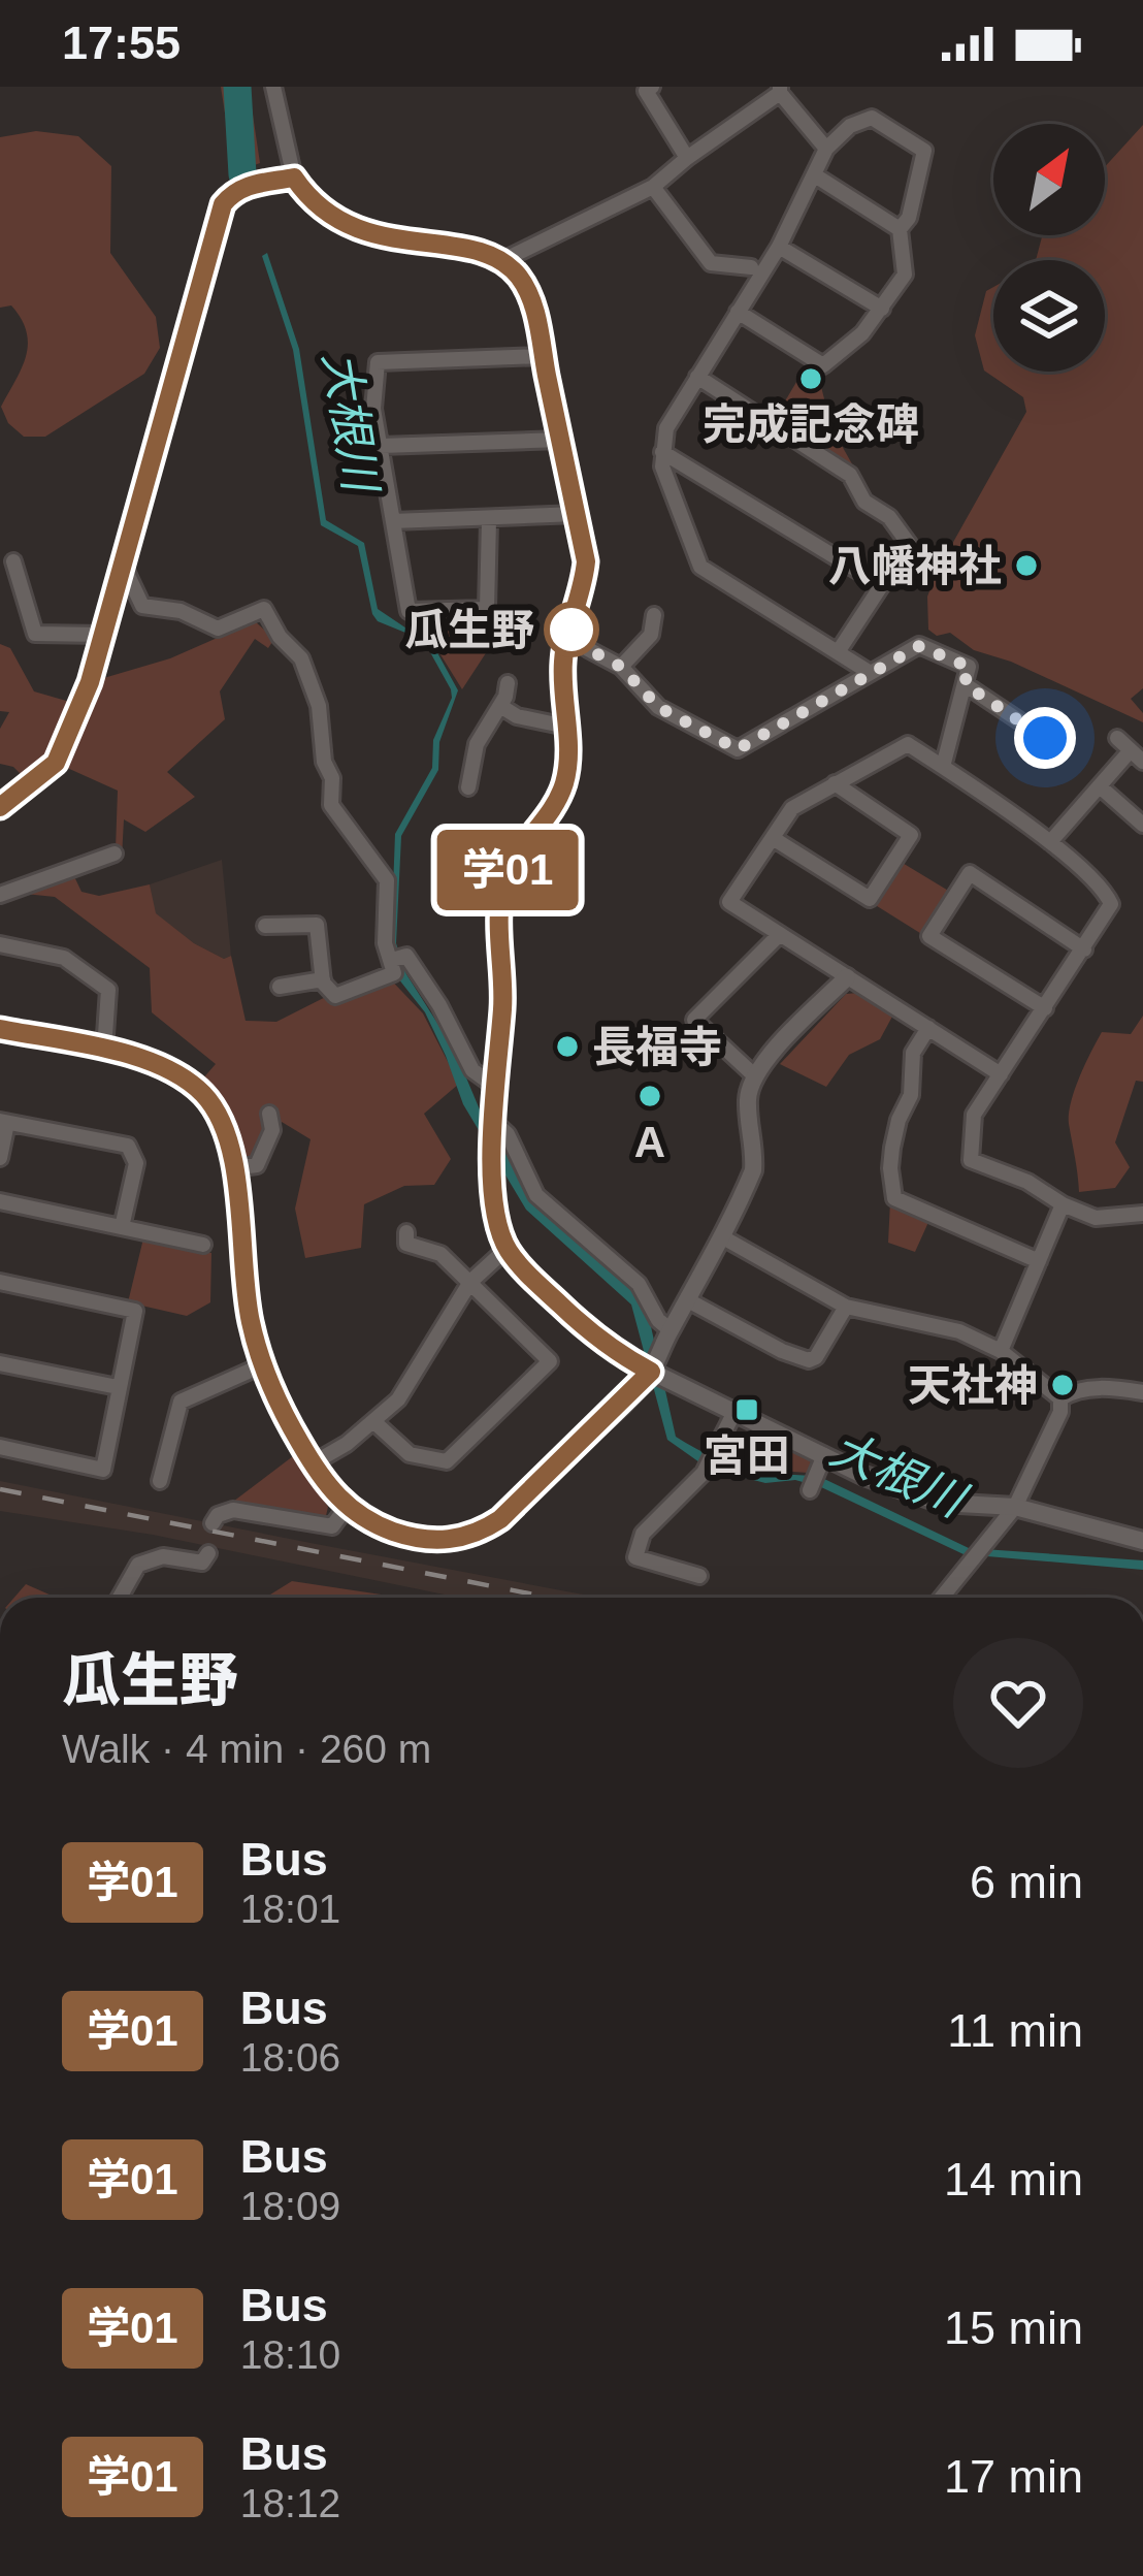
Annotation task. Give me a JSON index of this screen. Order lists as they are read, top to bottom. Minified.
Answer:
{"water":["大根川"],"places":{"other":["完成記念碑","八幡神社","瓜生野","長福寺","A","天社神"],"transit":["宮田"]},"lines":["bus line 学01"],"north":"top right","page":{"status":"17:55","on_map":"学01","heading":["瓜生野","Walk · 4 min · 260 m"],"list":[{"mark":"学01","name":"Bus","note":"18:01","value":"6 min"},{"mark":"学01","name":"Bus","note":"18:06","value":"11 min"},{"mark":"学01","name":"Bus","note":"18:09","value":"14 min"},{"mark":"学01","name":"Bus","note":"18:10","value":"15 min"},{"mark":"学01","name":"Bus","note":"18:12","value":"17 min"}]}}
